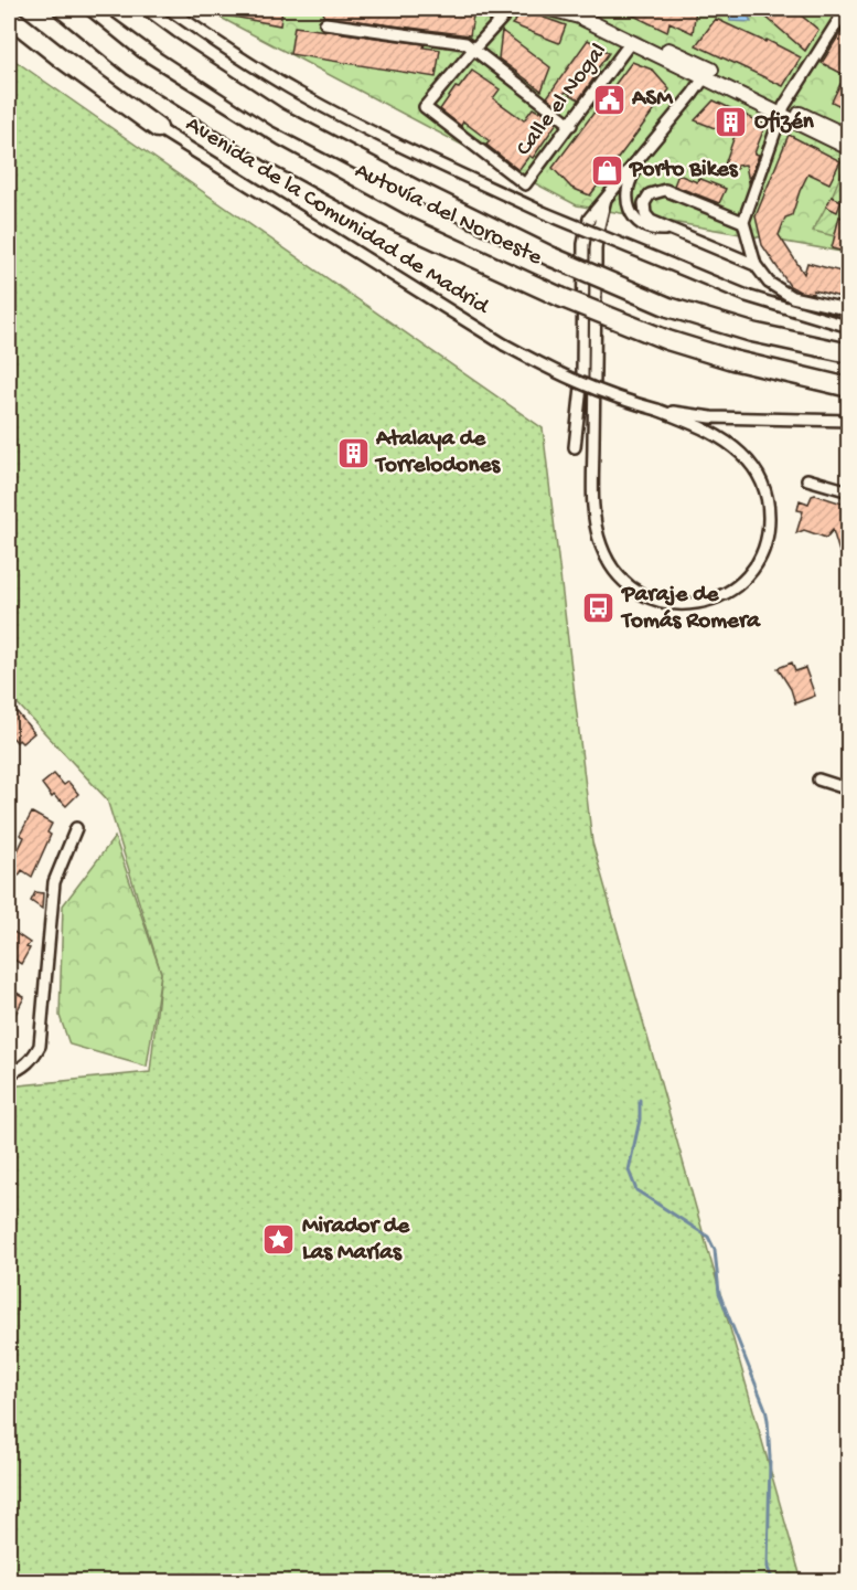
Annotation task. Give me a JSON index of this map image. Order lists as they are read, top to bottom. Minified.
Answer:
{"streets":{"highway":["Autovía del Noroeste"],"street":["Calle el Nogal","Avenida de la Comunidad de Madrid"]},"places":{"public building":["ASM"],"building":["Ofizén","Atalaya de Torrelodones"],"shop":["Porto Bikes"],"bus stop":["Paraje de Tomás Romera"],"place":["Mirador de Las Marías"]}}
